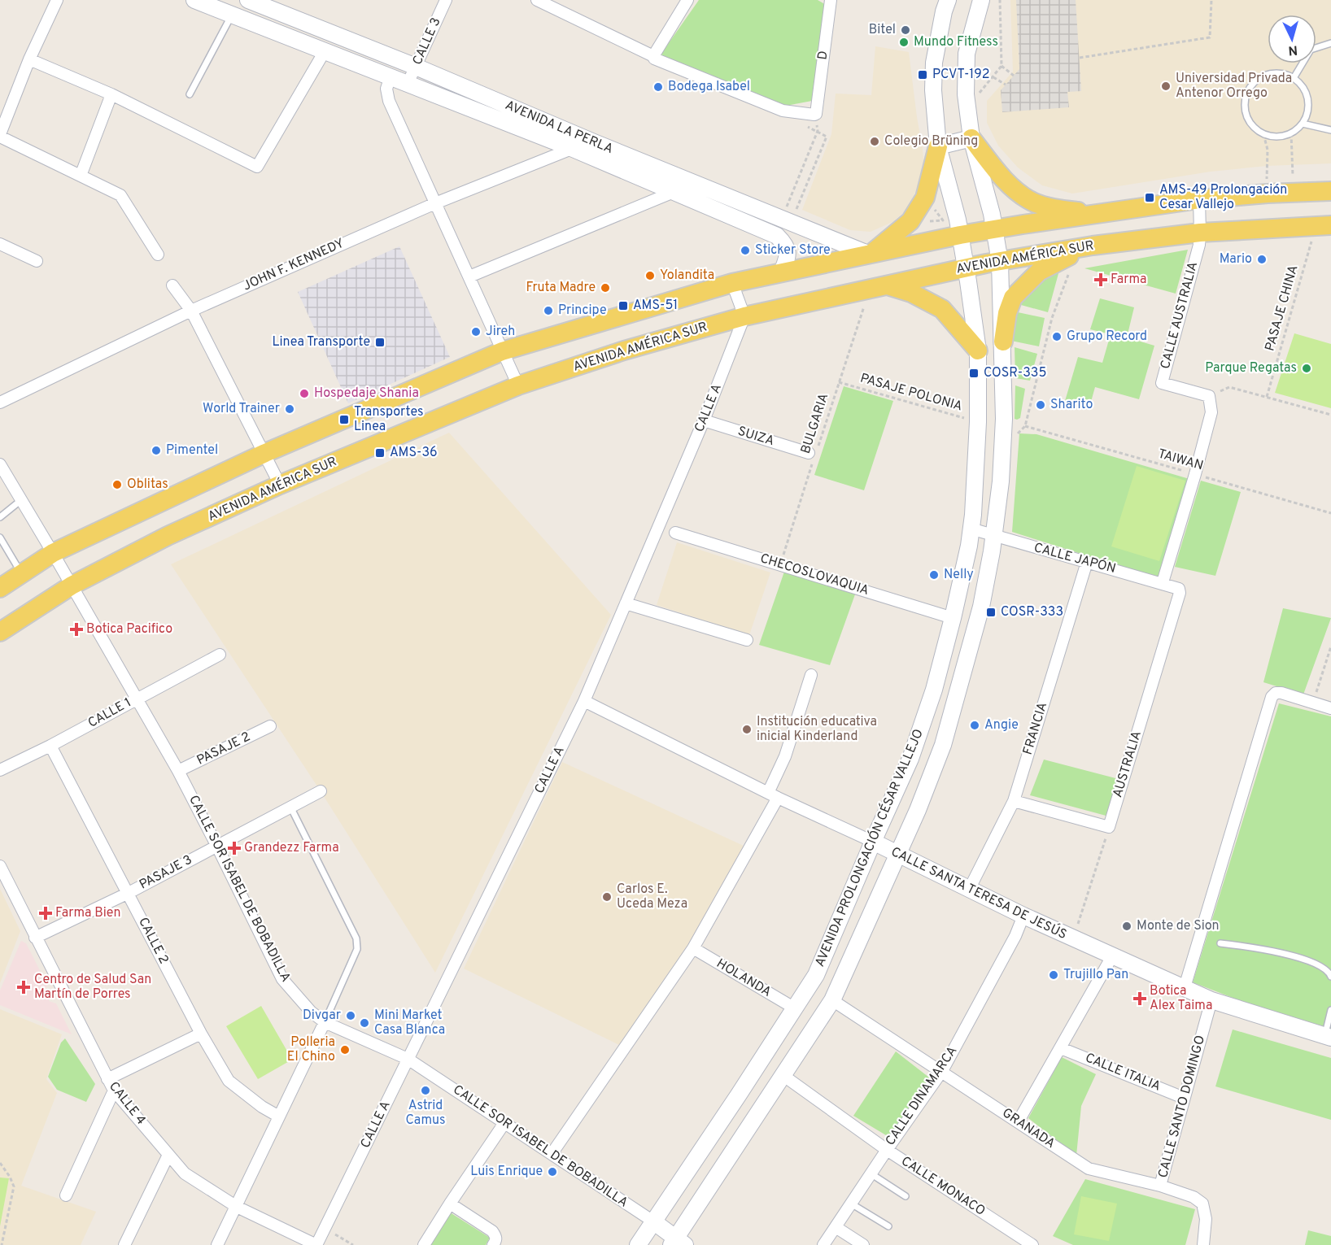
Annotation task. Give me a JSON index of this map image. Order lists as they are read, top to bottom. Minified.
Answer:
{"streets":{"main road":["AVENIDA LA PERLA","AVENIDA AMÉRICA SUR","AVENIDA PROLONGACIÓN CÉSAR VALLEJO","CALLE SANTA TERESA DE JESÚS"],"street":["CALLE 3","D","JOHN F. KENNEDY","CALLE AUSTRALIA","CALLE A","SUIZA","CALLE JAPÓN","CHECOSLOVAQUIA","CALLE 1","FRANCIA","PASAJE 2","AUSTRALIA","PASAJE 3","CALLE SOR ISABEL DE BOBADILLA","CALLE 2","HOLANDA","CALLE ITALIA","CALLE DINAMARCA","CALLE 4","CALLE SANTO DOMINGO","GRANADA","CALLE MONACO"],"path":["PASAJE CHINA","PASAJE POLONIA","BULGARIA","TAIWAN"]},"crossings":[["CALLE 3","AVENIDA LA PERLA"],["AVENIDA LA PERLA","JOHN F. KENNEDY"],["AVENIDA AMÉRICA SUR","PASAJE CHINA"],["AVENIDA AMÉRICA SUR","CALLE AUSTRALIA"],["AVENIDA AMÉRICA SUR","CALLE A"],["AVENIDA AMÉRICA SUR","BULGARIA"],["AVENIDA AMÉRICA SUR","AVENIDA PROLONGACIÓN CÉSAR VALLEJO"],["AVENIDA AMÉRICA SUR","CALLE SOR ISABEL DE BOBADILLA"],["PASAJE POLONIA","BULGARIA"],["PASAJE POLONIA","AVENIDA PROLONGACIÓN CÉSAR VALLEJO"],["CALLE A","SUIZA"],["CALLE A","CALLE SOR ISABEL DE BOBADILLA"],["CALLE A","CALLE SANTA TERESA DE JESÚS"],["CALLE A","CALLE 4"],["BULGARIA","CHECOSLOVAQUIA"],["CALLE JAPÓN","FRANCIA"],["CALLE JAPÓN","AUSTRALIA"],["CALLE JAPÓN","AVENIDA PROLONGACIÓN CÉSAR VALLEJO"],["CHECOSLOVAQUIA","AVENIDA PROLONGACIÓN CÉSAR VALLEJO"],["CALLE 1","CALLE SOR ISABEL DE BOBADILLA"],["CALLE 1","CALLE 2"],["FRANCIA","CALLE SANTA TERESA DE JESÚS"],["PASAJE 2","CALLE SOR ISABEL DE BOBADILLA"],["AVENIDA PROLONGACIÓN CÉSAR VALLEJO","CALLE SOR ISABEL DE BOBADILLA"],["AVENIDA PROLONGACIÓN CÉSAR VALLEJO","CALLE SANTA TERESA DE JESÚS"],["AVENIDA PROLONGACIÓN CÉSAR VALLEJO","HOLANDA"],["AVENIDA PROLONGACIÓN CÉSAR VALLEJO","GRANADA"],["AVENIDA PROLONGACIÓN CÉSAR VALLEJO","CALLE MONACO"],["PASAJE 3","CALLE SOR ISABEL DE BOBADILLA"],["PASAJE 3","CALLE 2"],["PASAJE 3","CALLE 4"],["CALLE SANTA TERESA DE JESÚS","CALLE DINAMARCA"],["CALLE SANTA TERESA DE JESÚS","CALLE SANTO DOMINGO"],["CALLE ITALIA","CALLE SANTO DOMINGO"],["CALLE DINAMARCA","GRANADA"],["CALLE DINAMARCA","CALLE MONACO"],["CALLE SANTO DOMINGO","GRANADA"]],"places":{"other":["Bitel","Mundo Fitness","Universidad Privada Antenor Orrego","Bodega Isabel","Colegio Brüning","Sticker Store","Mario","Yolandita","Fruta Madre","Principe","Jireh","Grupo Record","Parque Regatas","Hospedaje Shania","Sharito","World Trainer","Pimentel","Oblitas","Nelly","Angie","Institución educativa inicial Kinderland","Carlos E. Uceda Meza","Monte de Sion","Trujillo Pan","Divgar","Mini Market Casa Blanca","Polleria El Chino","Astrid Camus","Luis Enrique"],"transit":["PCVT-192","AMS-49 Prolongación Cesar Vallejo","AMS-51","Linea Transporte","COSR-335","Transportes Linea","AMS-36","COSR-333"],"health":["Farma","Botica Pacifico","Grandezz Farma","Farma Bien","Centro de Salud San Martín de Porres","Botica Alex Taima"]},"north":"bottom"}
